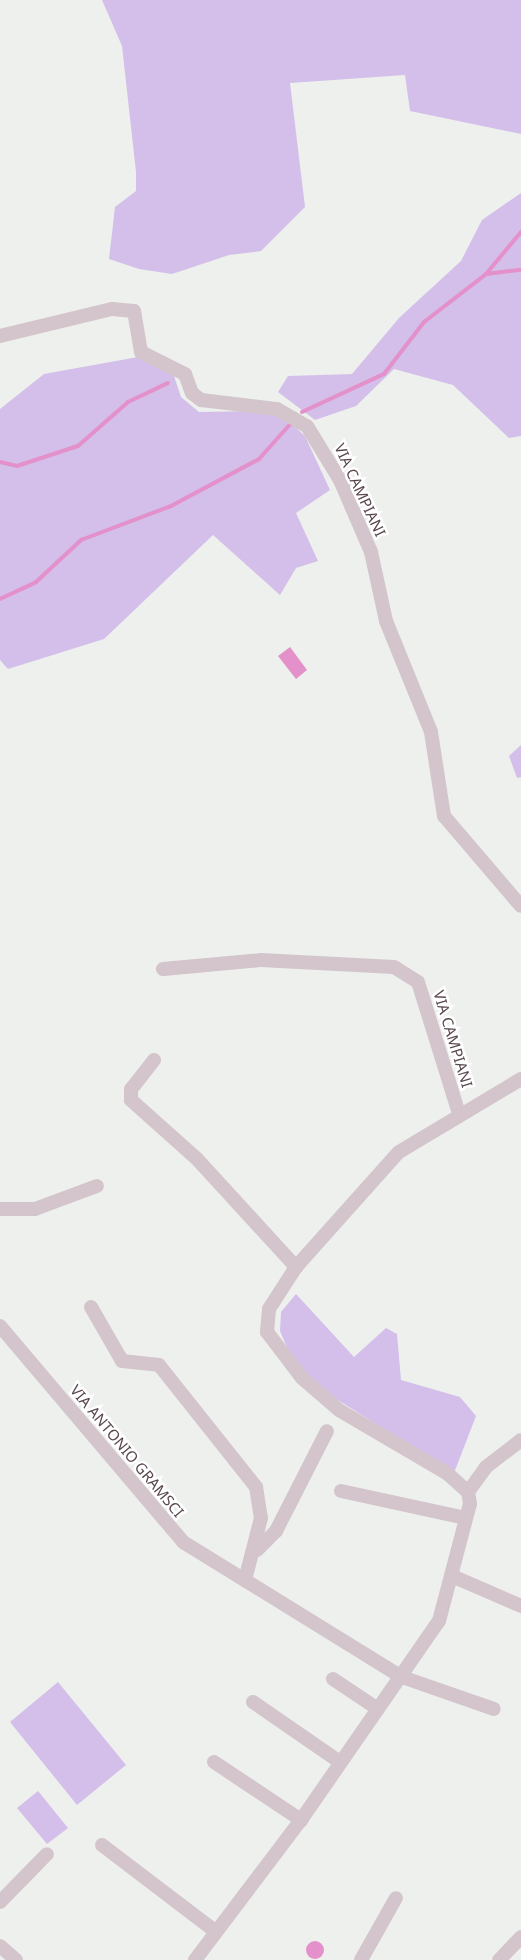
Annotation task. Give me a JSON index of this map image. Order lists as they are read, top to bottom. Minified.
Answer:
{"streets":{"street":["VIA CAMPIANI","VIA ANTONIO GRAMSCI"]}}
